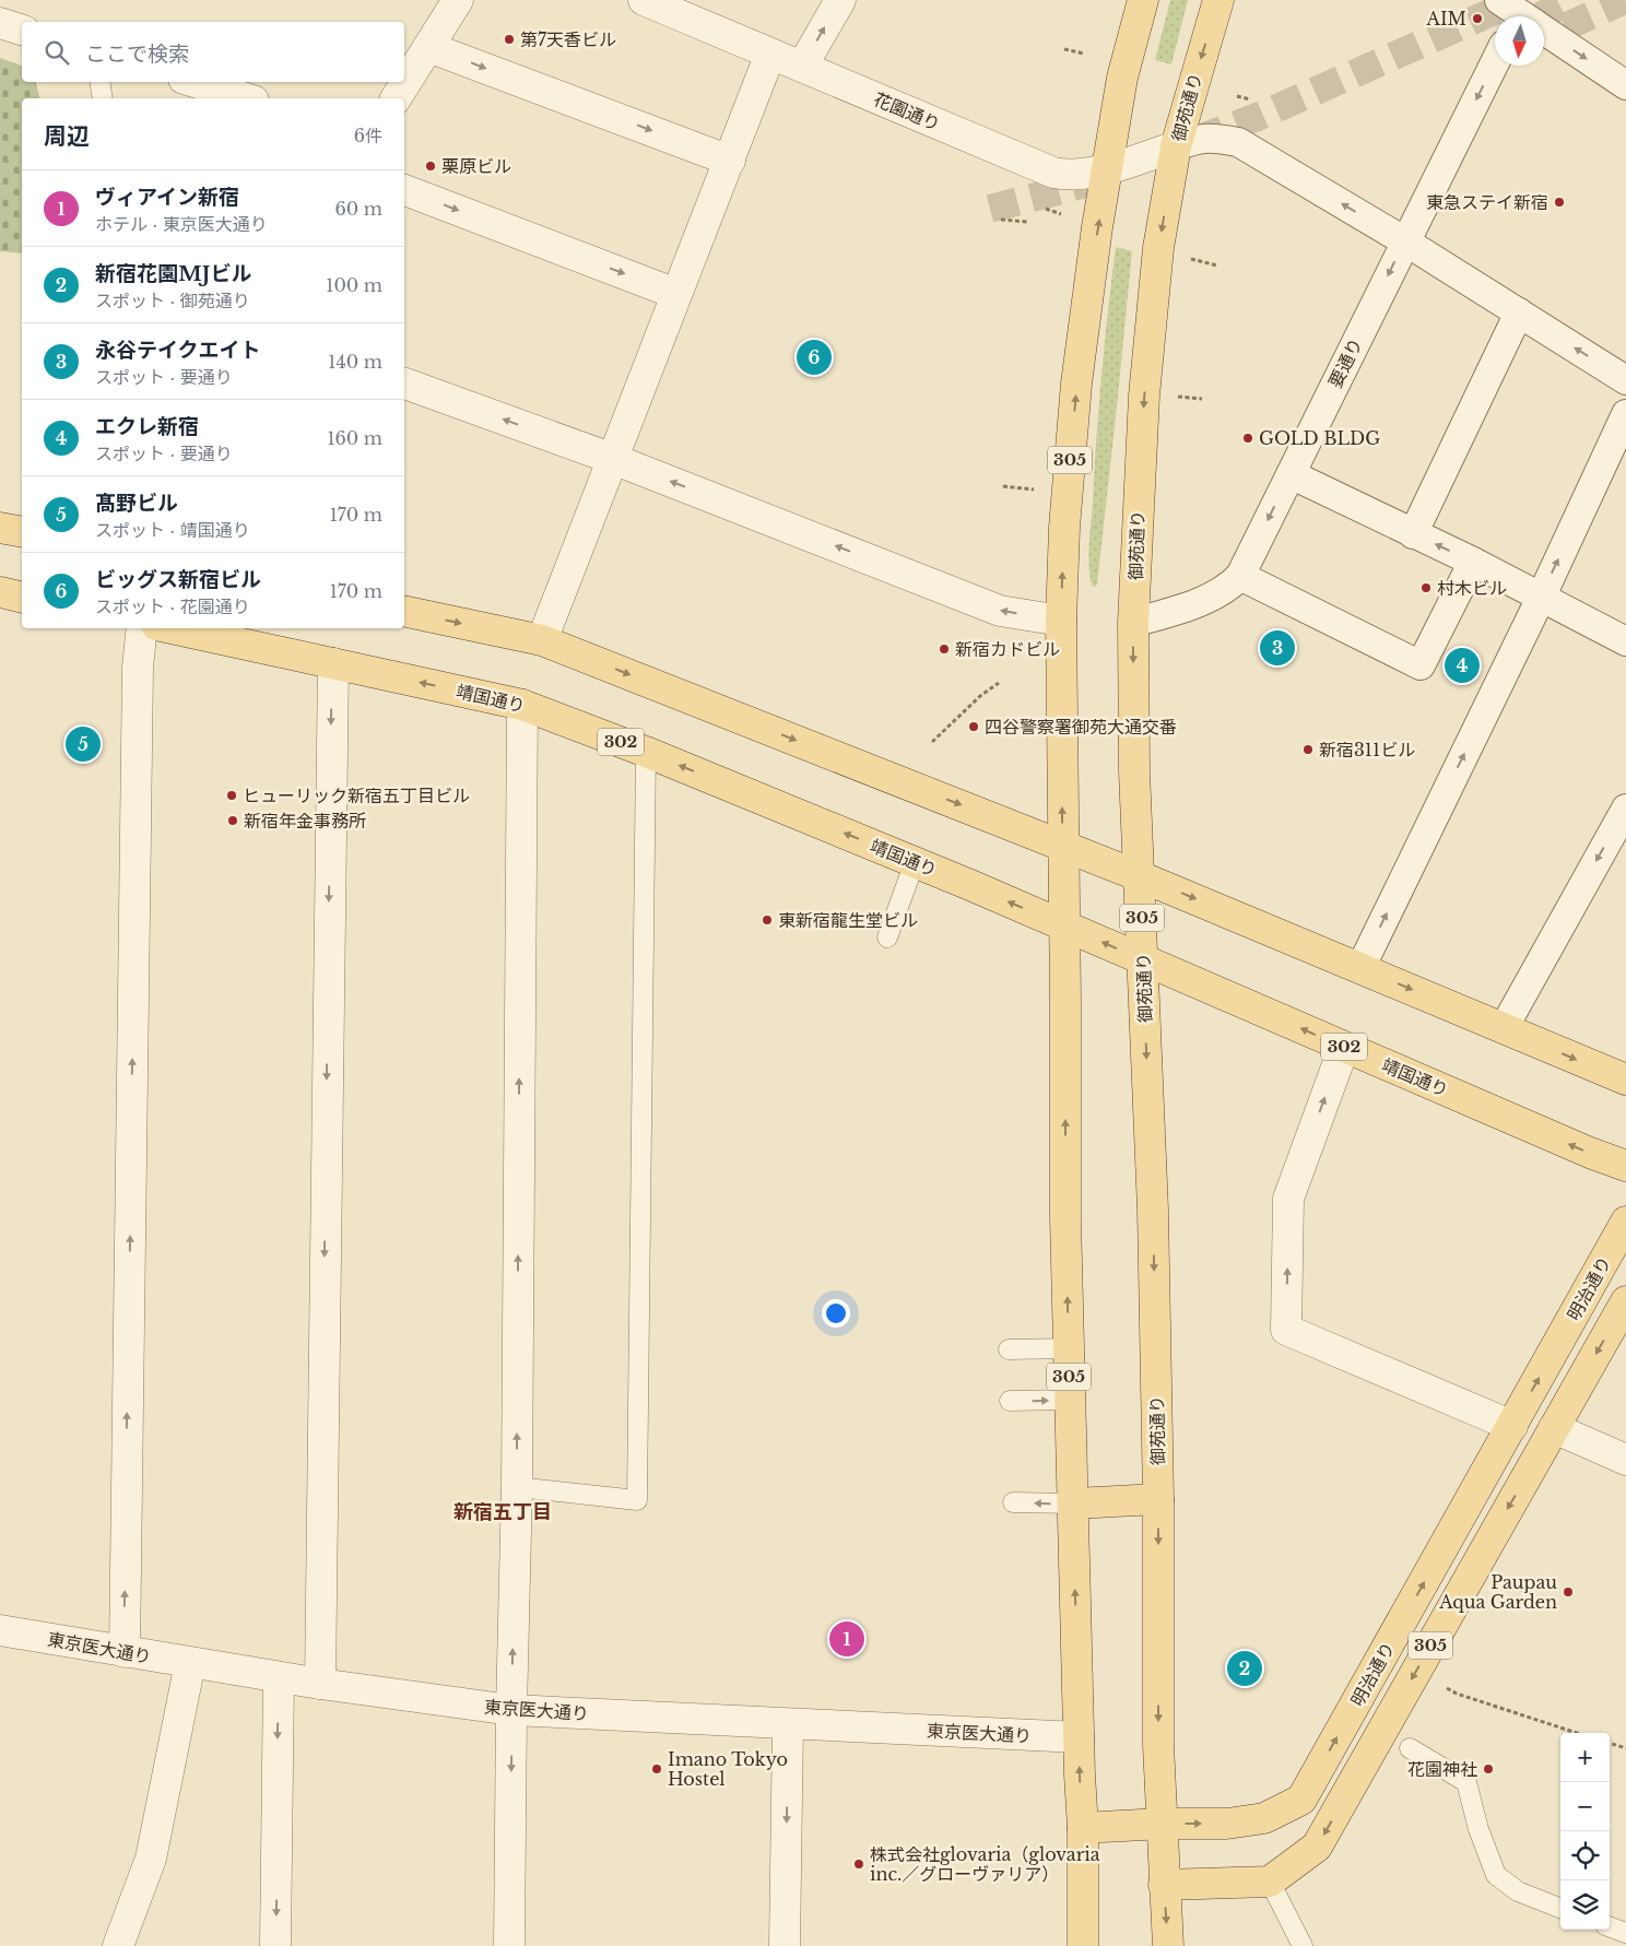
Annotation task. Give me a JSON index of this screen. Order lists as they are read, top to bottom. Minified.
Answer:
{"streets":{"main road":["御苑通り","305","靖国通り","302","明治通り"],"street":["花園通り","要通り","東京医大通り"]},"crossings":[["御苑通り","花園通り"],["御苑通り","要通り"],["御苑通り","305"],["御苑通り","靖国通り"],["御苑通り","明治通り"],["花園通り","305"],["305","靖国通り"],["305","明治通り"],["305","東京医大通り"]],"districts":["新宿五丁目"],"places":["AIM","第7天香ビル","栗原ビル","東急ステイ新宿","GOLD BLDG","村木ビル","新宿カドビル","四谷警察署御苑大通交番","新宿311ビル","ヒューリック新宿五丁目ビル","新宿年金事務所","東新宿龍生堂ビル","Paupau Aqua Garden","Imano Tokyo Hostel","花園神社","株式会社glovaria（glovaria inc.／グローヴァリア）"],"north":"bottom","page":{"search":"ここで検索","heading":["周辺","6件"],"list":[{"mark":"1","name":"ヴィアイン新宿","note":"ホテル · 東京医大通り","value":"60 m"},{"mark":"2","name":"新宿花園MJビル","note":"スポット · 御苑通り","value":"100 m"},{"mark":"3","name":"永谷テイクエイト","note":"スポット · 要通り","value":"140 m"},{"mark":"4","name":"エクレ新宿","note":"スポット · 要通り","value":"160 m"},{"mark":"5","name":"髙野ビル","note":"スポット · 靖国通り","value":"170 m"},{"mark":"6","name":"ビッグス新宿ビル","note":"スポット · 花園通り","value":"170 m"}],"pins":["6","3","4","5","1","2"],"map_buttons":["+","−"]}}
